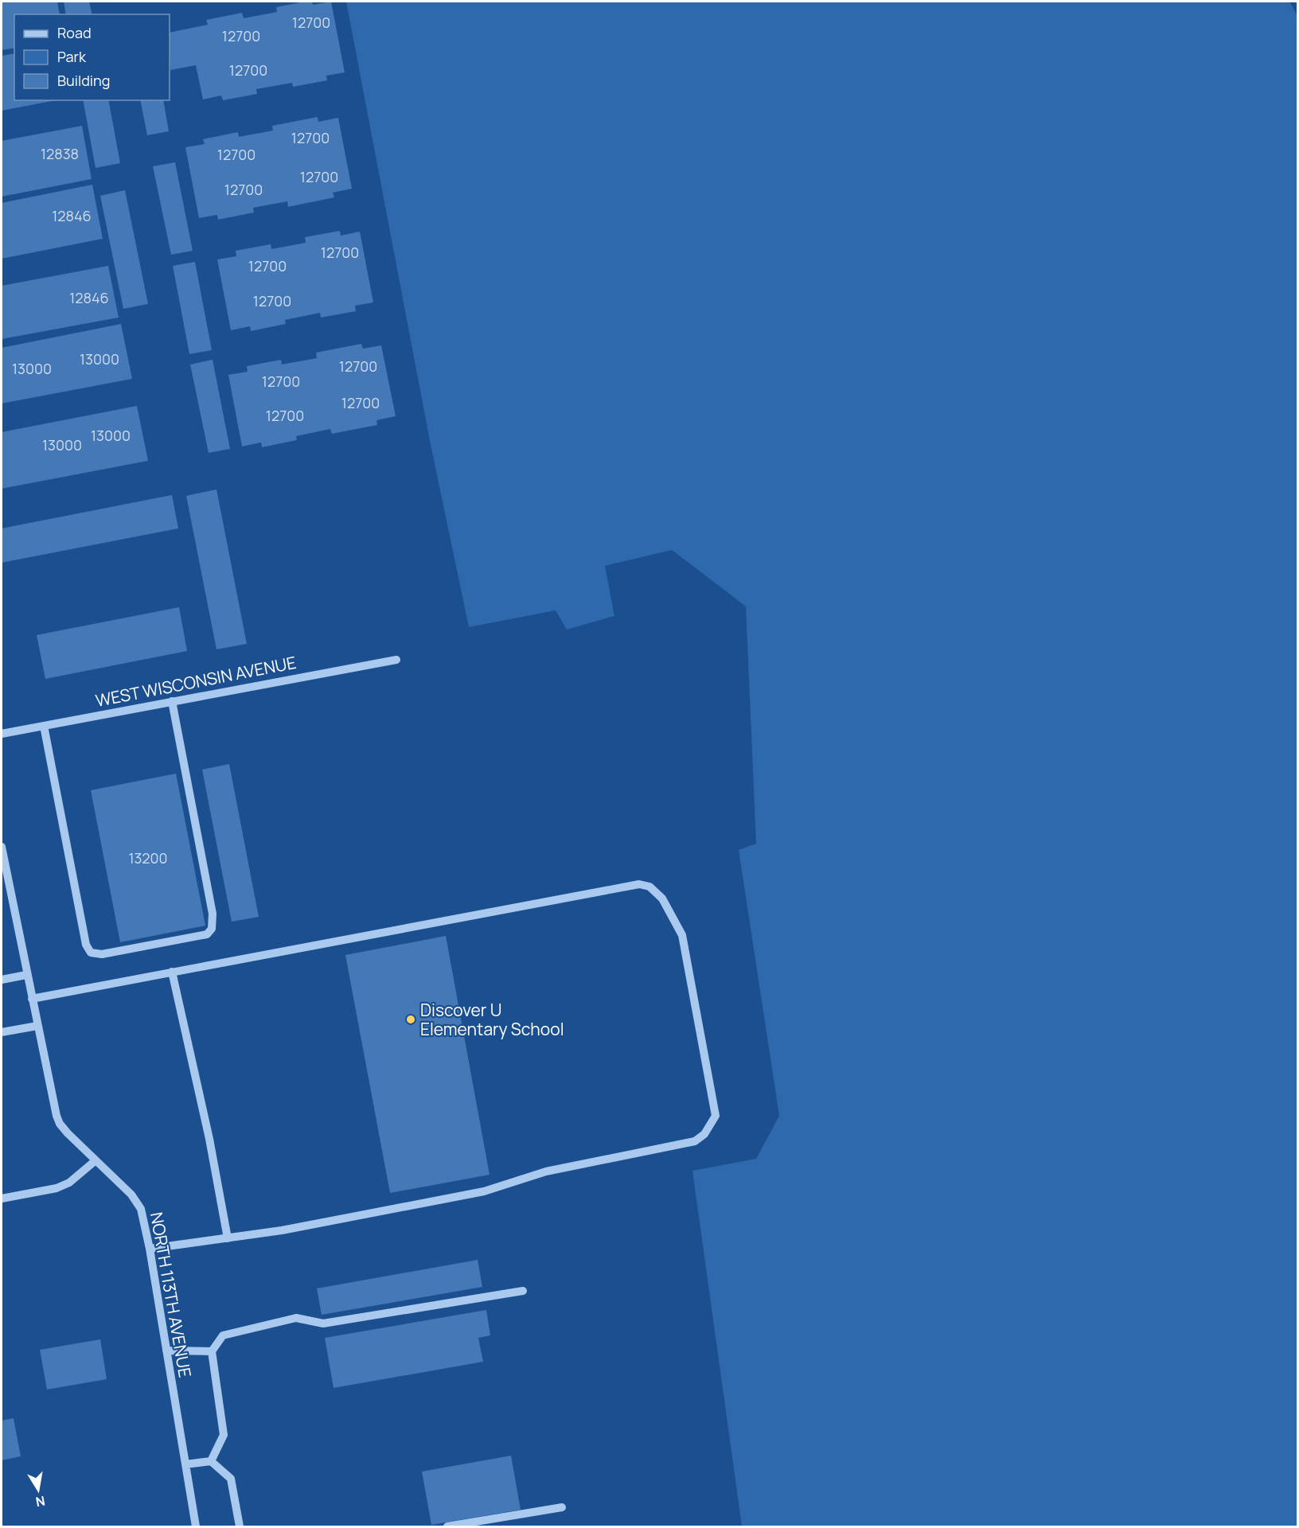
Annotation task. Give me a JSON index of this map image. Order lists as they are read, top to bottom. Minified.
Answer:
{"streets":{"street":["WEST WISCONSIN AVENUE","NORTH 113TH AVENUE"]},"places":["Discover U Elementary School"],"house_numbers":["12700","12700","12700","12700","12838","12700","12700","12700","12846","12700","12700","12846","12700","13000","12700","13000","12700","12700","12700","13000","13000","13200"],"legend":["Road","Park","Building"],"north":"bottom"}
